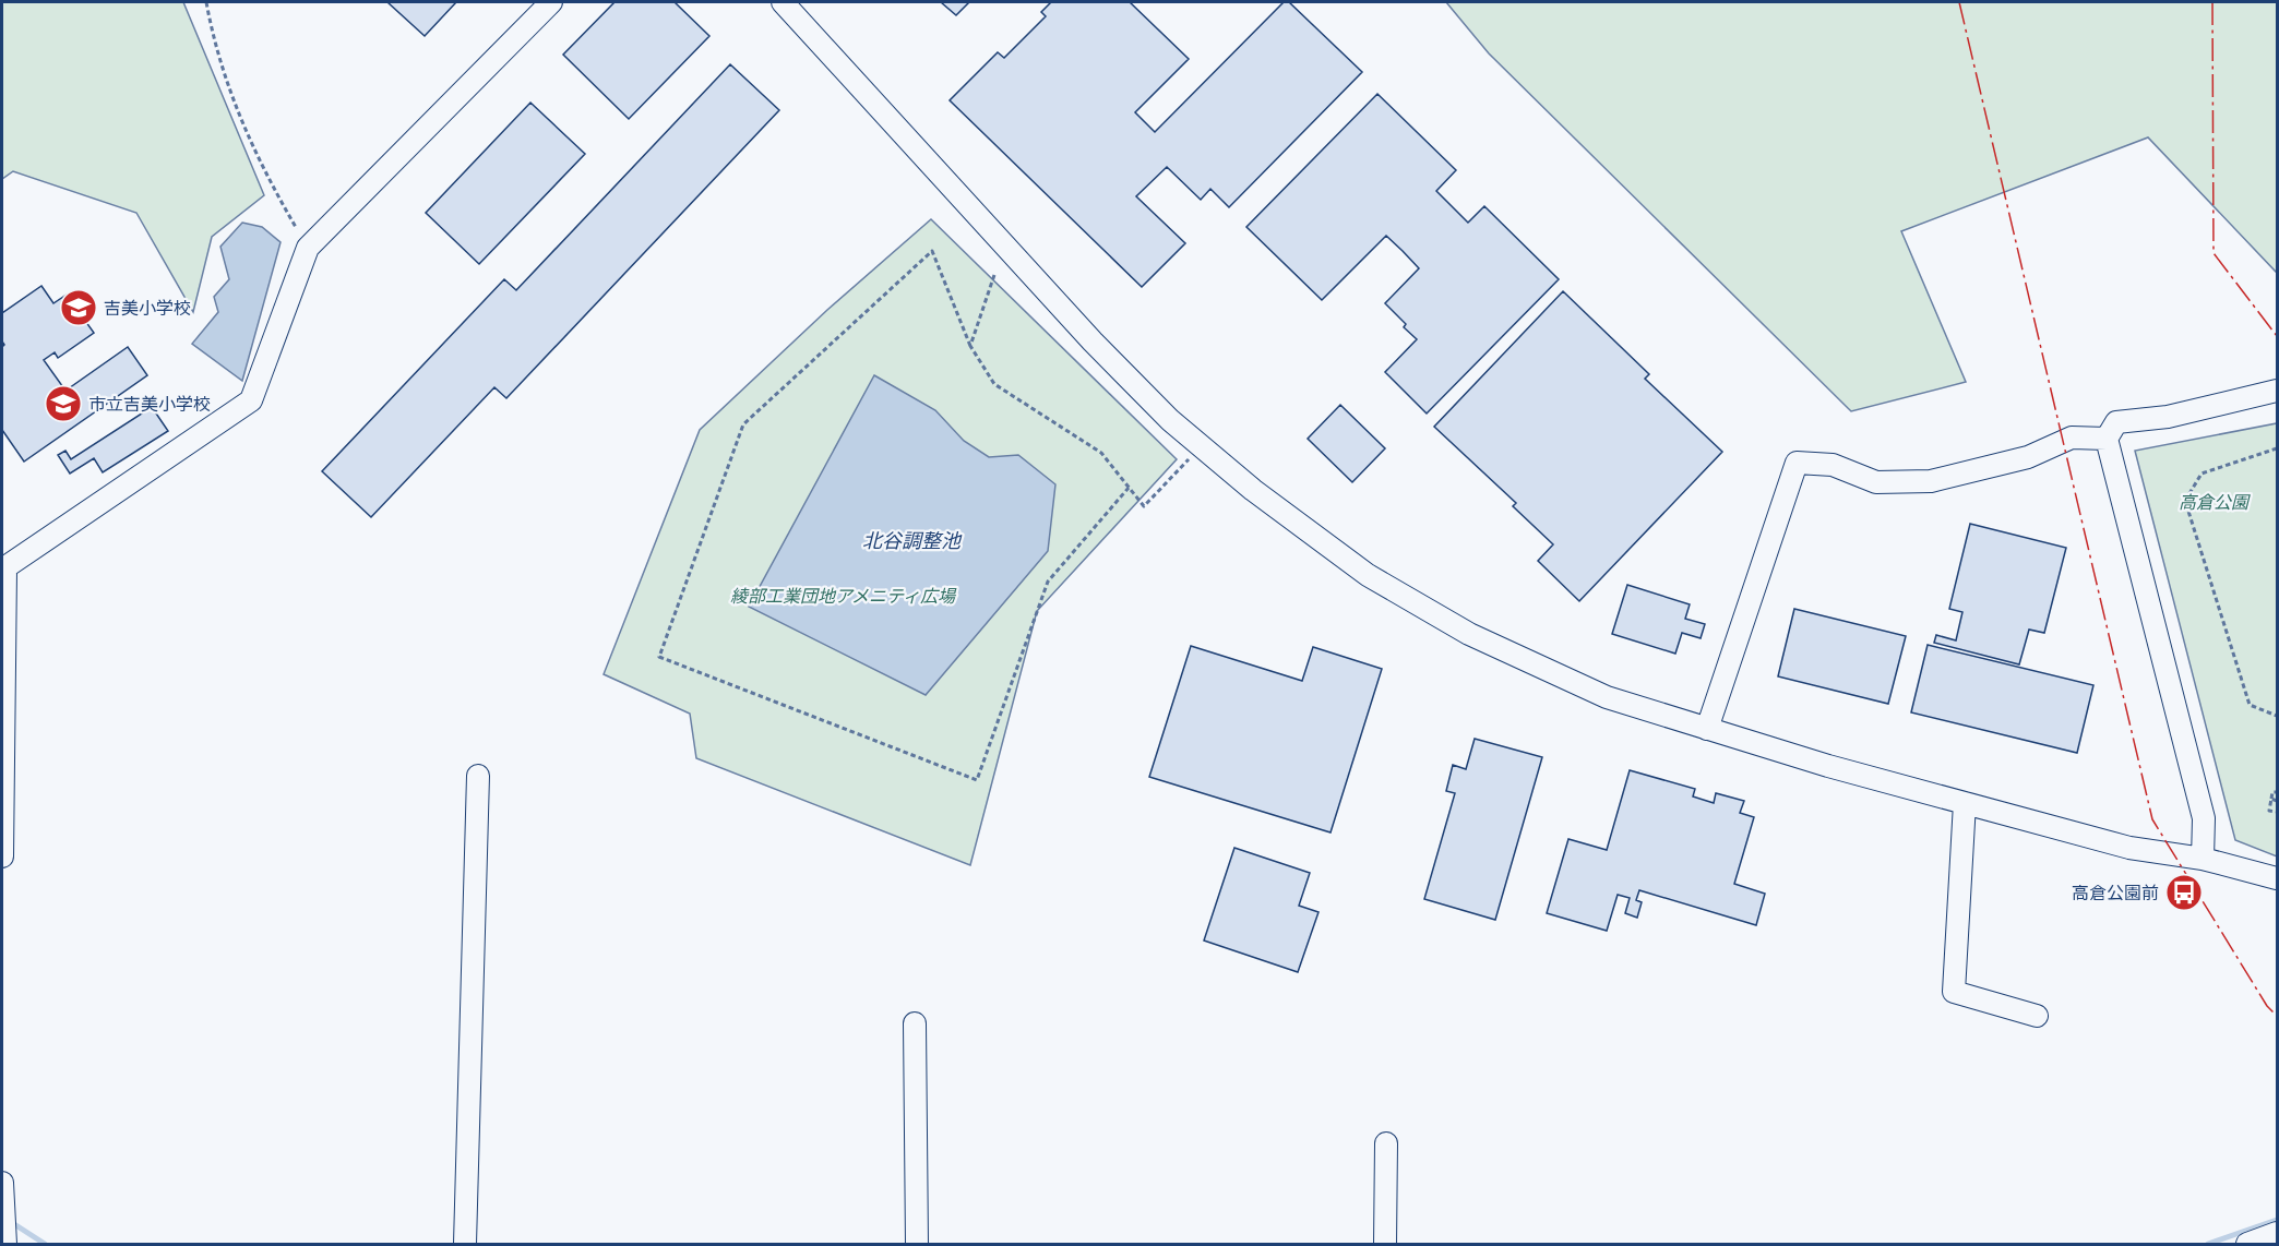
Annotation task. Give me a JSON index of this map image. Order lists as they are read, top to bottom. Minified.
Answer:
{"water":["北谷調整池"],"parks":["高倉公園","綾部工業団地アメニティ広場"],"places":{"school or university":["吉美小学校","市立吉美小学校"],"bus stop":["高倉公園前"]}}
